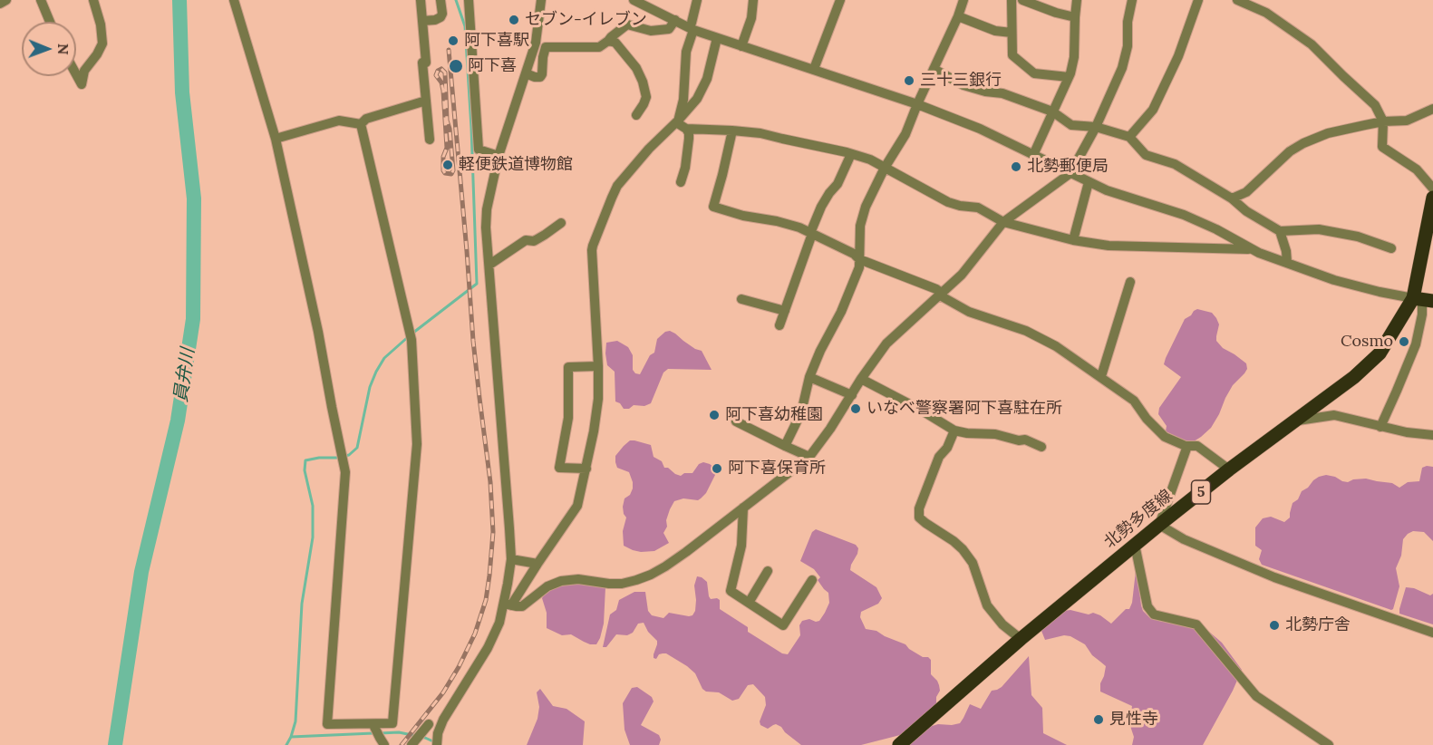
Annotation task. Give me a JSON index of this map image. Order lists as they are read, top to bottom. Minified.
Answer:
{"streets":{"main road":["5","北勢多度線"]},"water":["員弁川"],"places":["セブン-イレブン","阿下喜駅","阿下喜","三十三銀行","軽便鉄道博物館","北勢郵便局","Cosmo","いなべ警察署阿下喜駐在所","阿下喜幼稚園","阿下喜保育所","北勢庁舎","見性寺"],"north":"right"}
